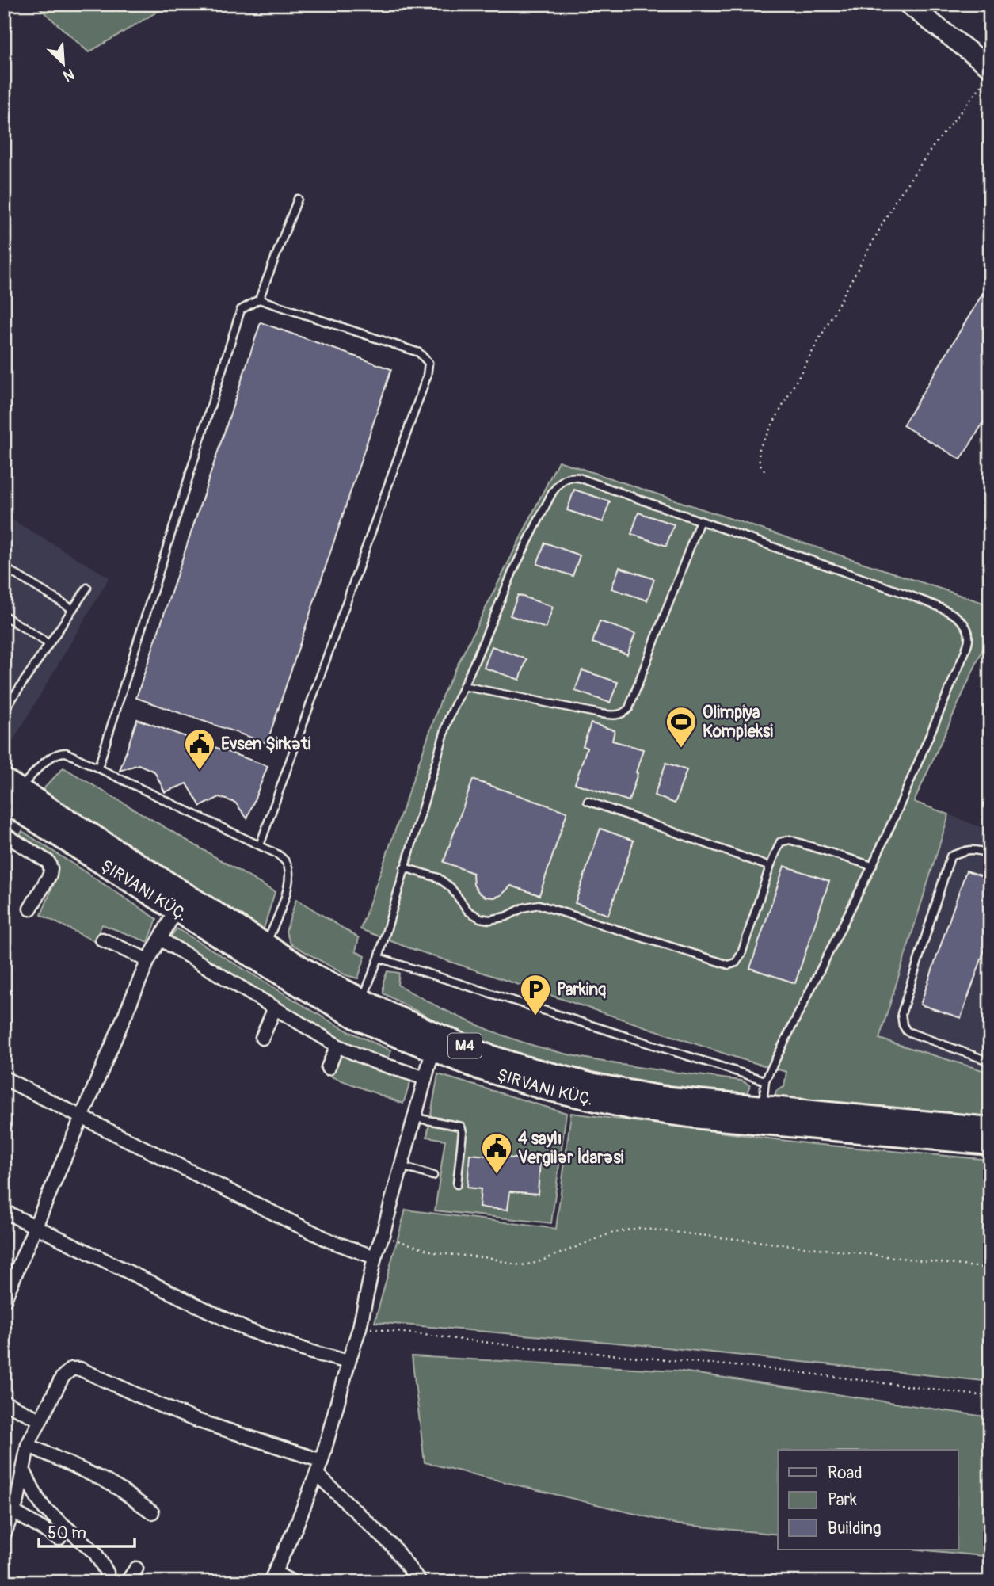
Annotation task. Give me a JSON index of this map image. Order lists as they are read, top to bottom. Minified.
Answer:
{"streets":{"highway":["ŞIRVANI KÜÇ.","M4"]},"crossings":[["ŞIRVANI KÜÇ.","M4"]],"places":{"sports":["Olimpiya Kompleksi"],"public building":["Evsen Şirkəti","4 saylı Vergilər İdarəsi"],"parking":["Parkinq"]},"legend":["Road","Park","Building"],"scale_bar":"50 m","north":"bottom right"}
